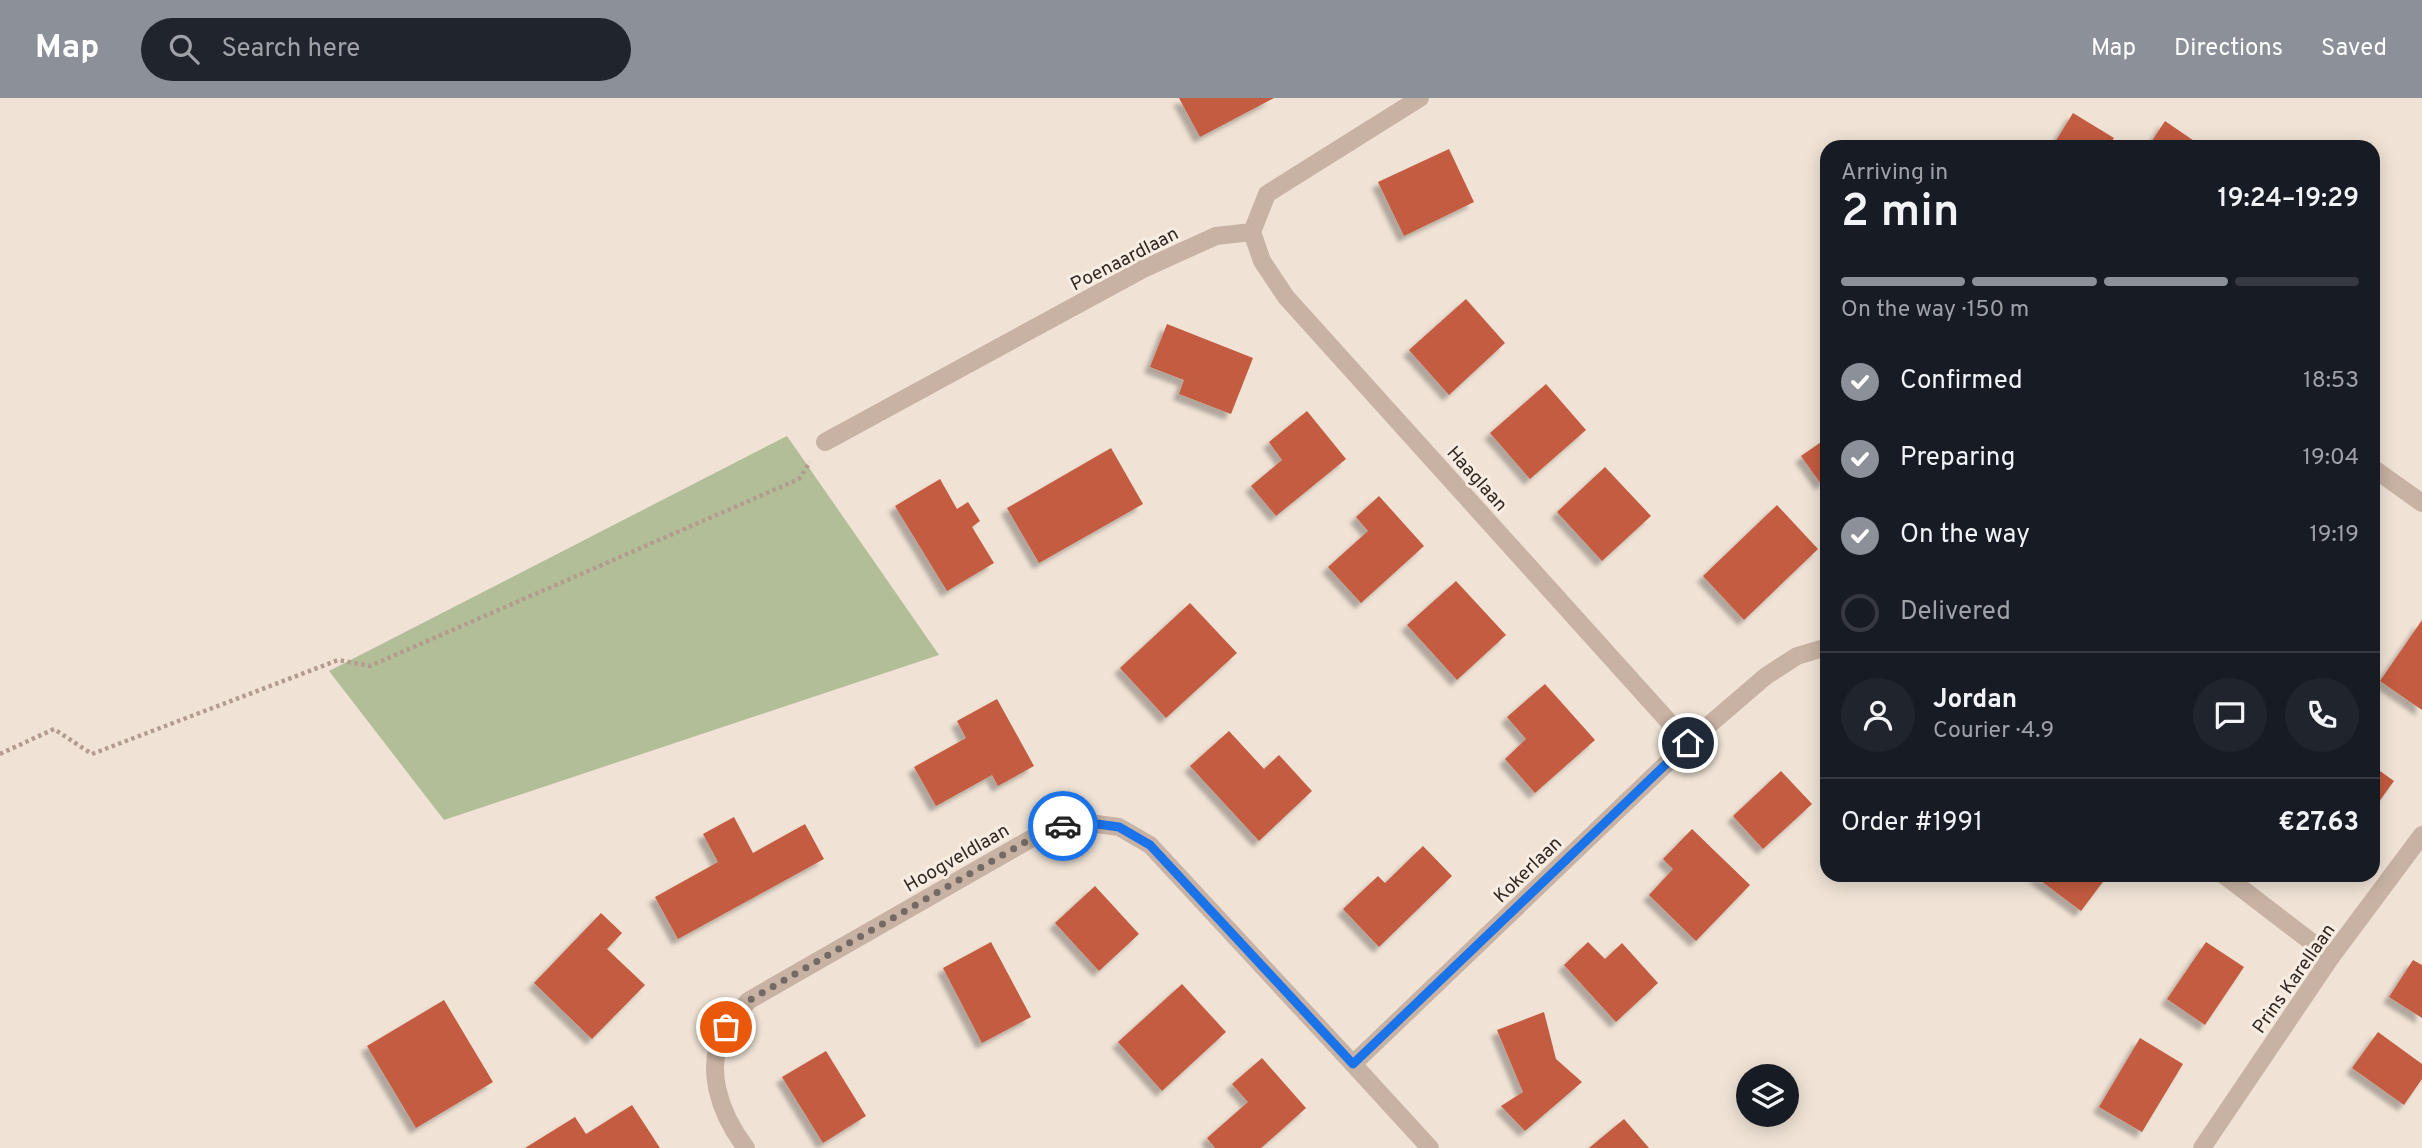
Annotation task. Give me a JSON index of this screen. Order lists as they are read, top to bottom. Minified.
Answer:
{"streets":{"street":["Poenaardlaan","Haaglaan","Hoogveldlaan","Kokerlaan","Prins Karellaan"]},"crossings":[["Poenaardlaan","Haaglaan"],["Haaglaan","Kokerlaan"],["Hoogveldlaan","Kokerlaan"]],"page":{"header":"Map","search":"Search here","nav":["Map","Directions","Saved"],"heading":["2 min","Arriving in","19:24–19:29"],"panel":["Jordan","Courier · 4.9","Order #1991","€27.63"],"bar":"On the way · 150 m","list":[["Confirmed","18:53"],["Preparing","19:04"],["On the way","19:19"],"Delivered"]}}
